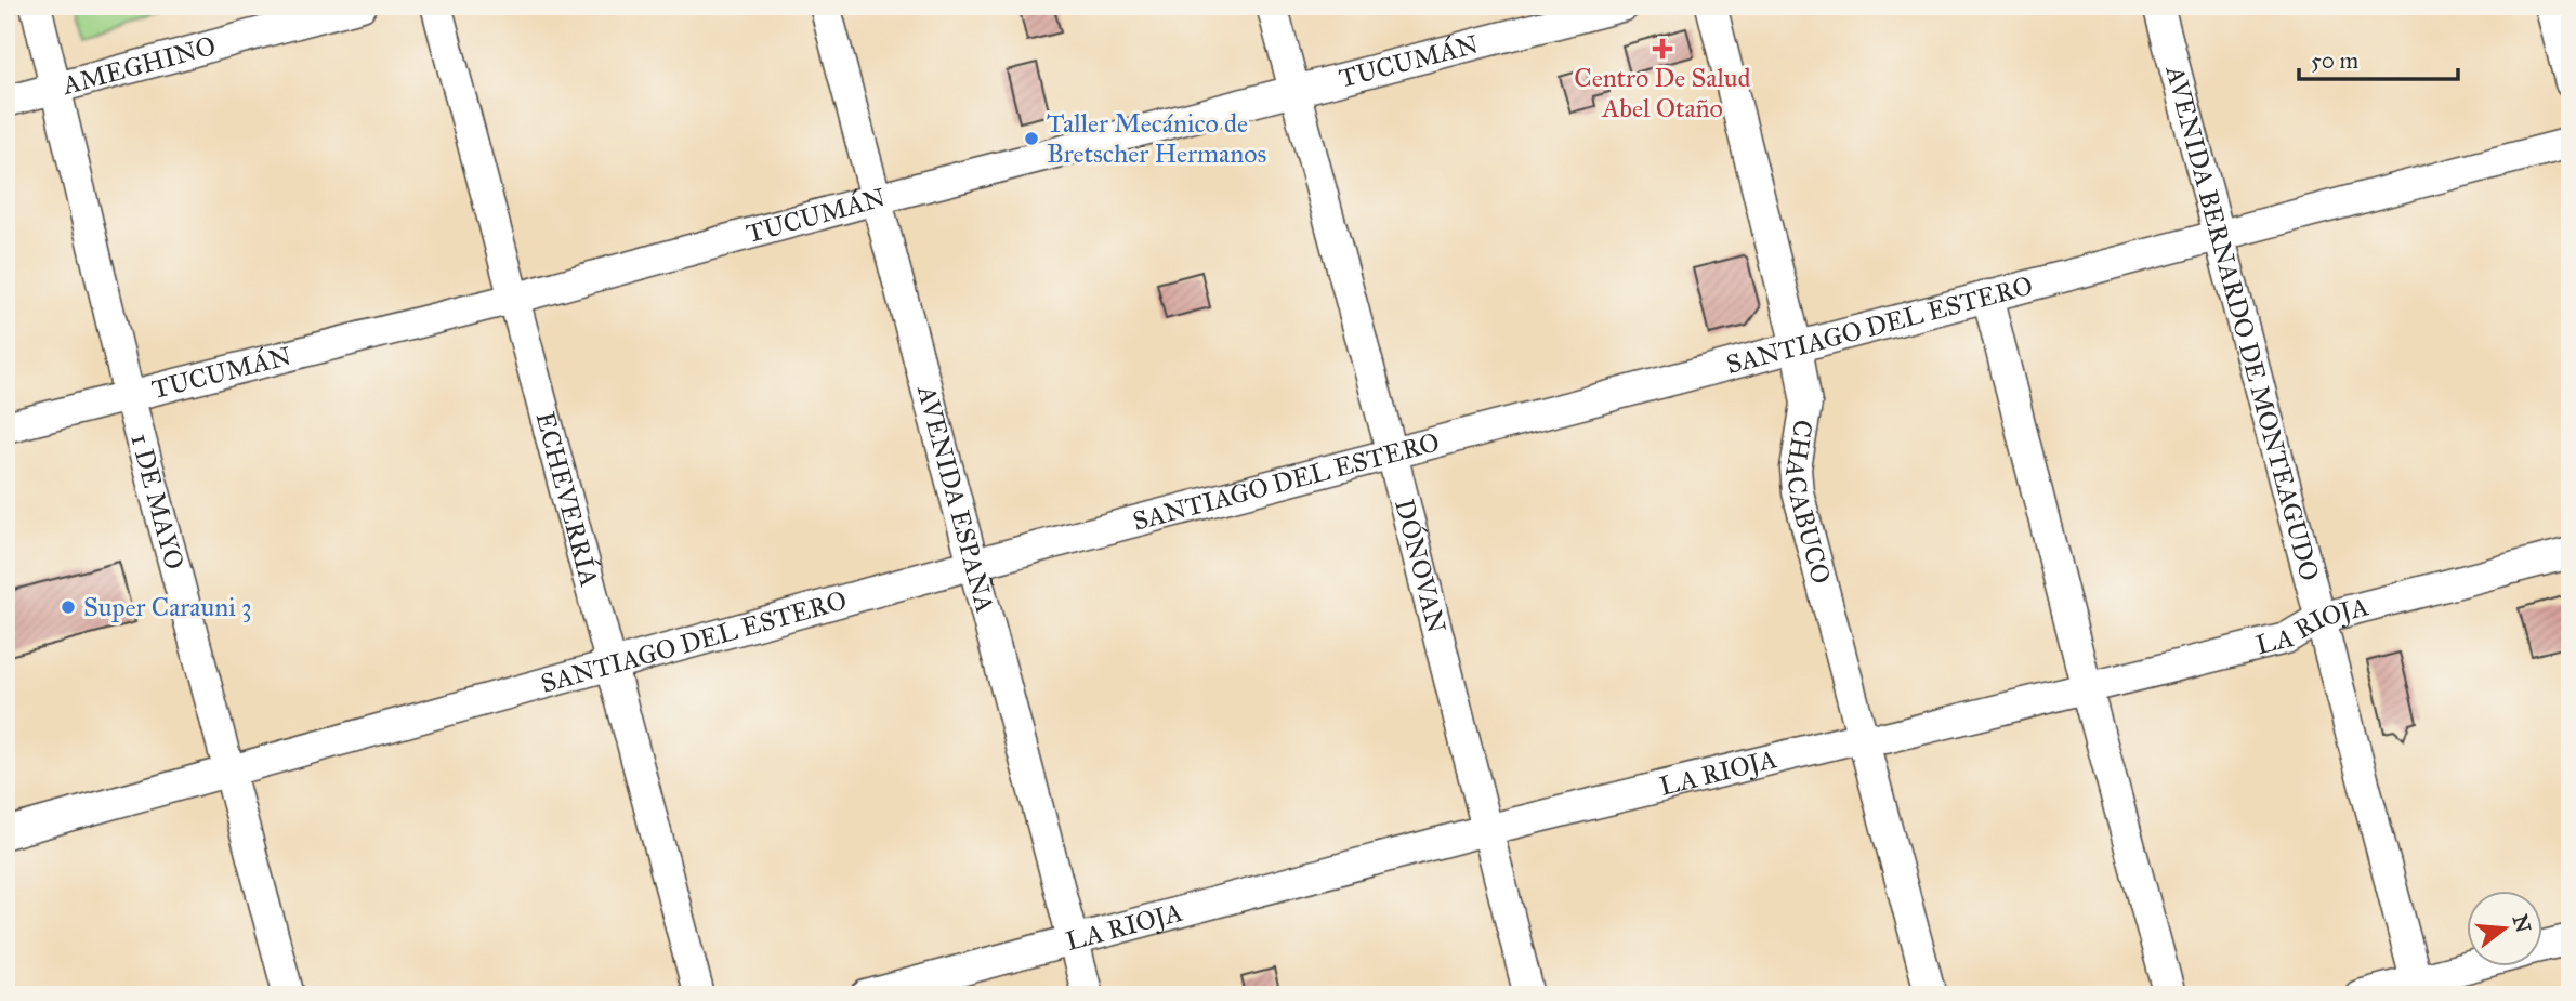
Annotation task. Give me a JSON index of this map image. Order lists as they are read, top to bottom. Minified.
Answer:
{"streets":{"street":["TUCUMÁN","AMEGHINO","SANTIAGO DEL ESTERO","AVENIDA BERNARDO DE MONTEAGUDO","ECHEVERRÍA","AVENIDA ESPAÑA","1 DE MAYO","CHACABUCO","DÓNOVAN","LA RIOJA"]},"crossings":[["TUCUMÁN","ECHEVERRÍA"],["TUCUMÁN","AVENIDA ESPAÑA"],["TUCUMÁN","1 DE MAYO"],["TUCUMÁN","DÓNOVAN"],["AMEGHINO","1 DE MAYO"],["SANTIAGO DEL ESTERO","AVENIDA BERNARDO DE MONTEAGUDO"],["SANTIAGO DEL ESTERO","ECHEVERRÍA"],["SANTIAGO DEL ESTERO","AVENIDA ESPAÑA"],["SANTIAGO DEL ESTERO","1 DE MAYO"],["SANTIAGO DEL ESTERO","CHACABUCO"],["SANTIAGO DEL ESTERO","DÓNOVAN"],["AVENIDA BERNARDO DE MONTEAGUDO","LA RIOJA"],["AVENIDA ESPAÑA","LA RIOJA"],["CHACABUCO","LA RIOJA"],["DÓNOVAN","LA RIOJA"]],"places":{"health":["Centro De Salud Abel Otaño"],"other":["Taller Mecánico de Bretscher Hermanos","Super Carauni 3"]},"scale_bar":"50 m","north":"right"}
